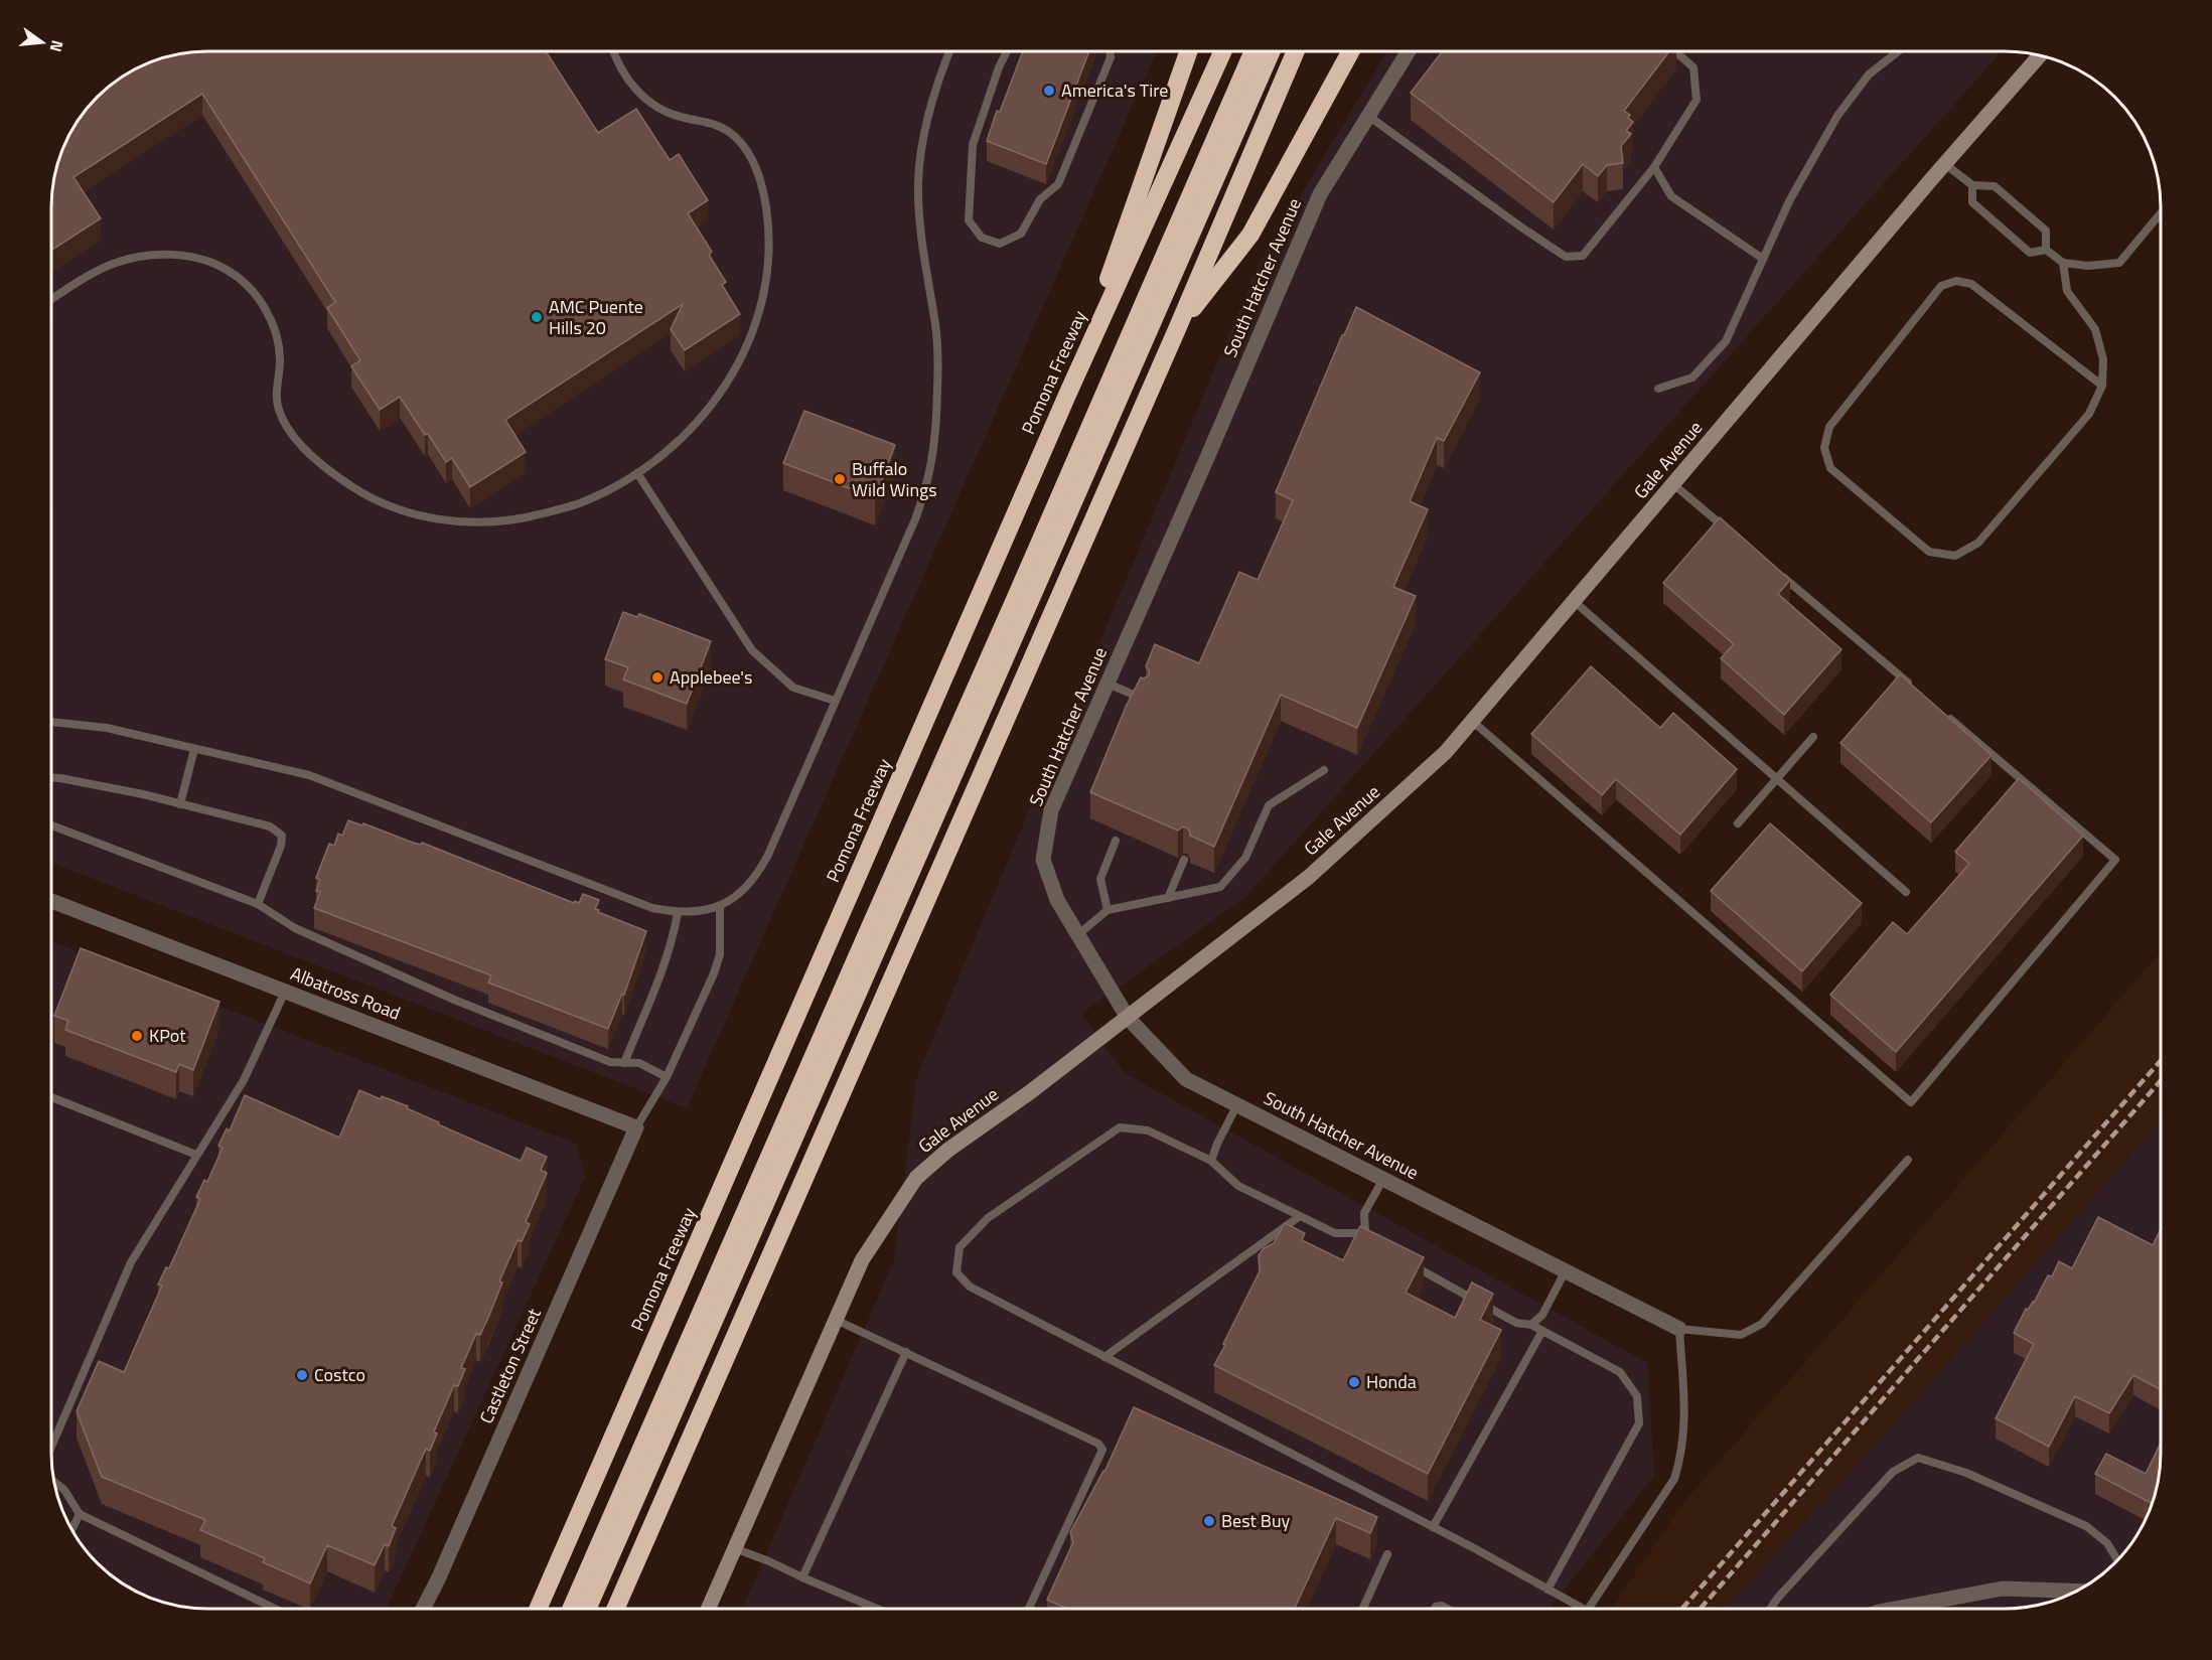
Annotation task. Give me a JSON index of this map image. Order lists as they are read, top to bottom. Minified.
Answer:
{"streets":{"highway":["Pomona Freeway"],"main road":["Gale Avenue"],"street":["South Hatcher Avenue","Albatross Road","Castleton Street"]},"crossings":[["South Hatcher Avenue","Gale Avenue"],["Albatross Road","Castleton Street"]],"places":["America's Tire","AMC Puente Hills 20","Buffalo Wild Wings","Applebee's","KPot","Costco","Honda","Best Buy"],"north":"right"}
